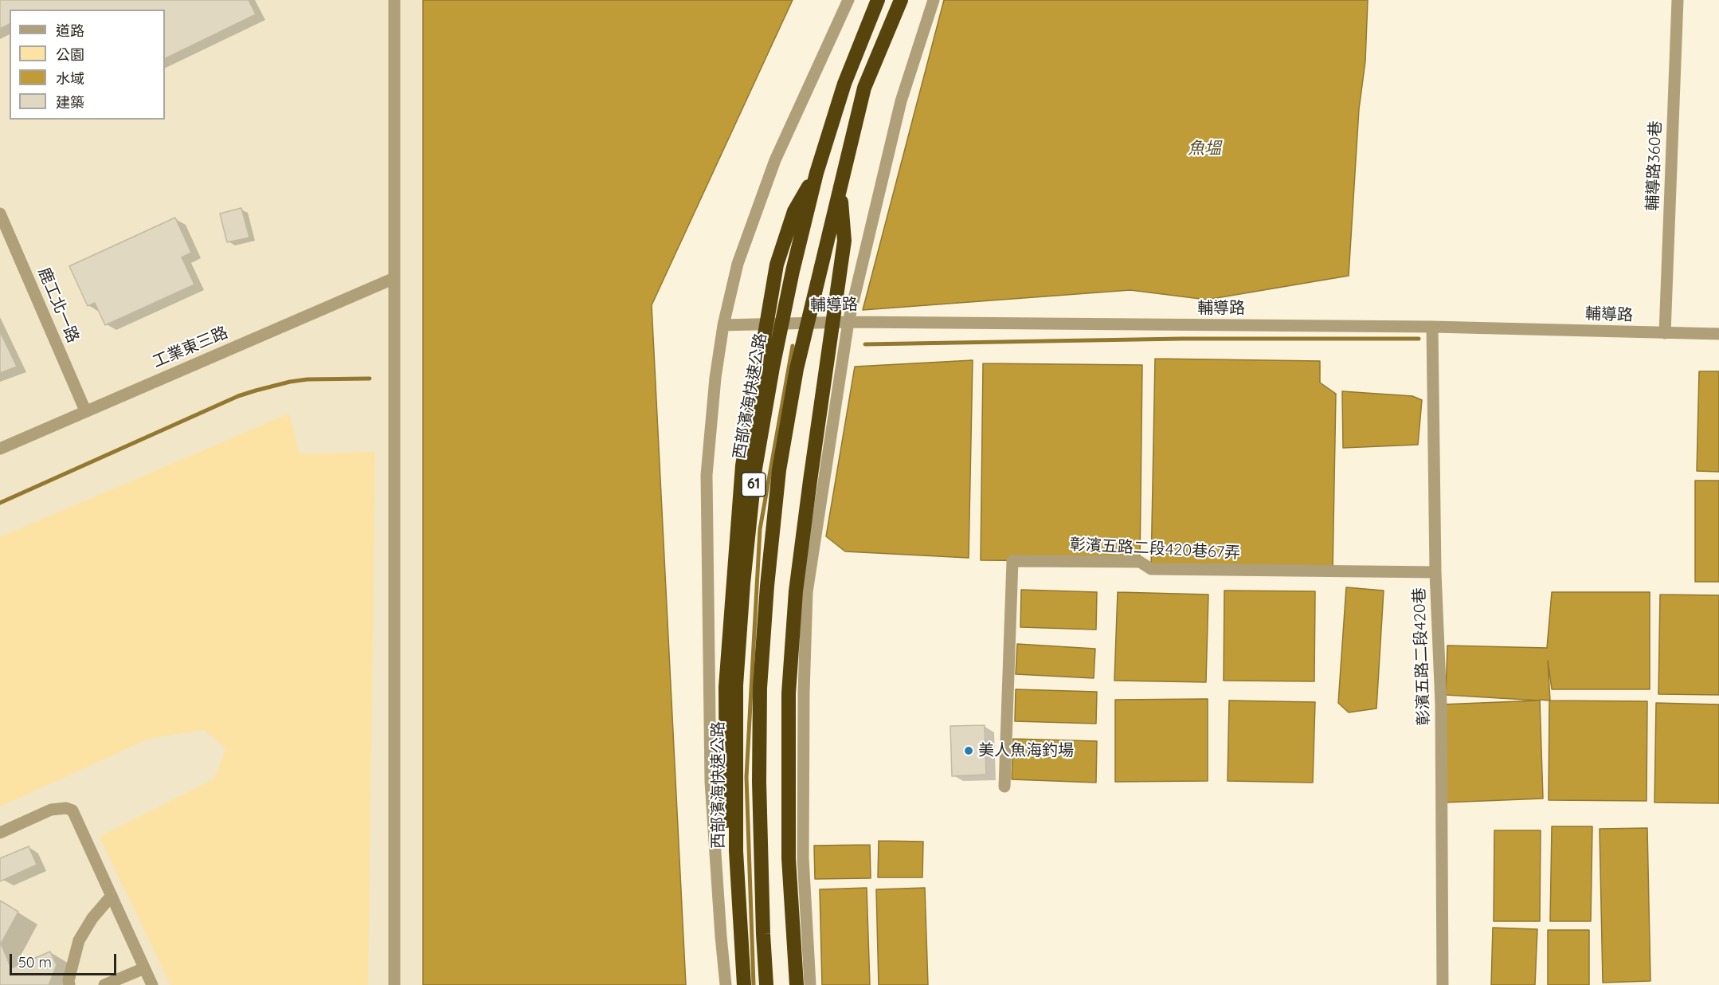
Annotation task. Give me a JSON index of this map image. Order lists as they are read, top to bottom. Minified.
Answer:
{"streets":{"highway":["西部濱海快速公路","61"],"street":["輔導路360巷","鹿工北一路","輔導路","工業東三路","彰濱五路二段420巷67弄","彰濱五路二段420巷"]},"crossings":[["輔導路360巷","輔導路"],["鹿工北一路","工業東三路"],["輔導路","彰濱五路二段420巷"],["彰濱五路二段420巷67弄","彰濱五路二段420巷"]],"water":["魚塭"],"places":["美人魚海釣場"],"legend":["道路","公園","水域","建築"],"scale_bar":"50 m"}
